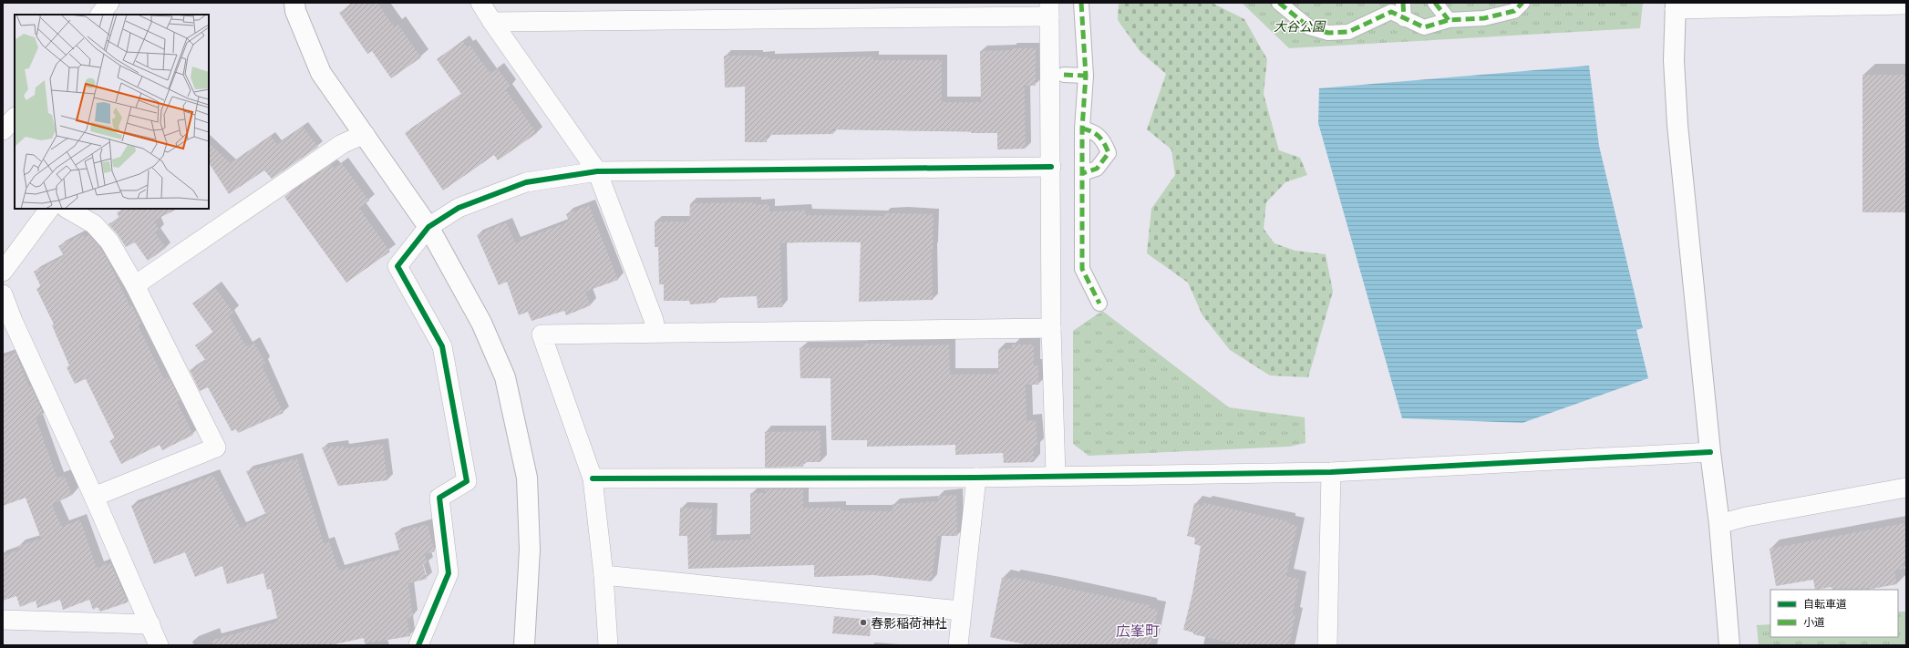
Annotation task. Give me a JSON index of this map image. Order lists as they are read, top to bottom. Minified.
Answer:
{"districts":["広峯町"],"parks":["大谷公園"],"places":["春影稲荷神社"],"legend":["自転車道","小道"]}
